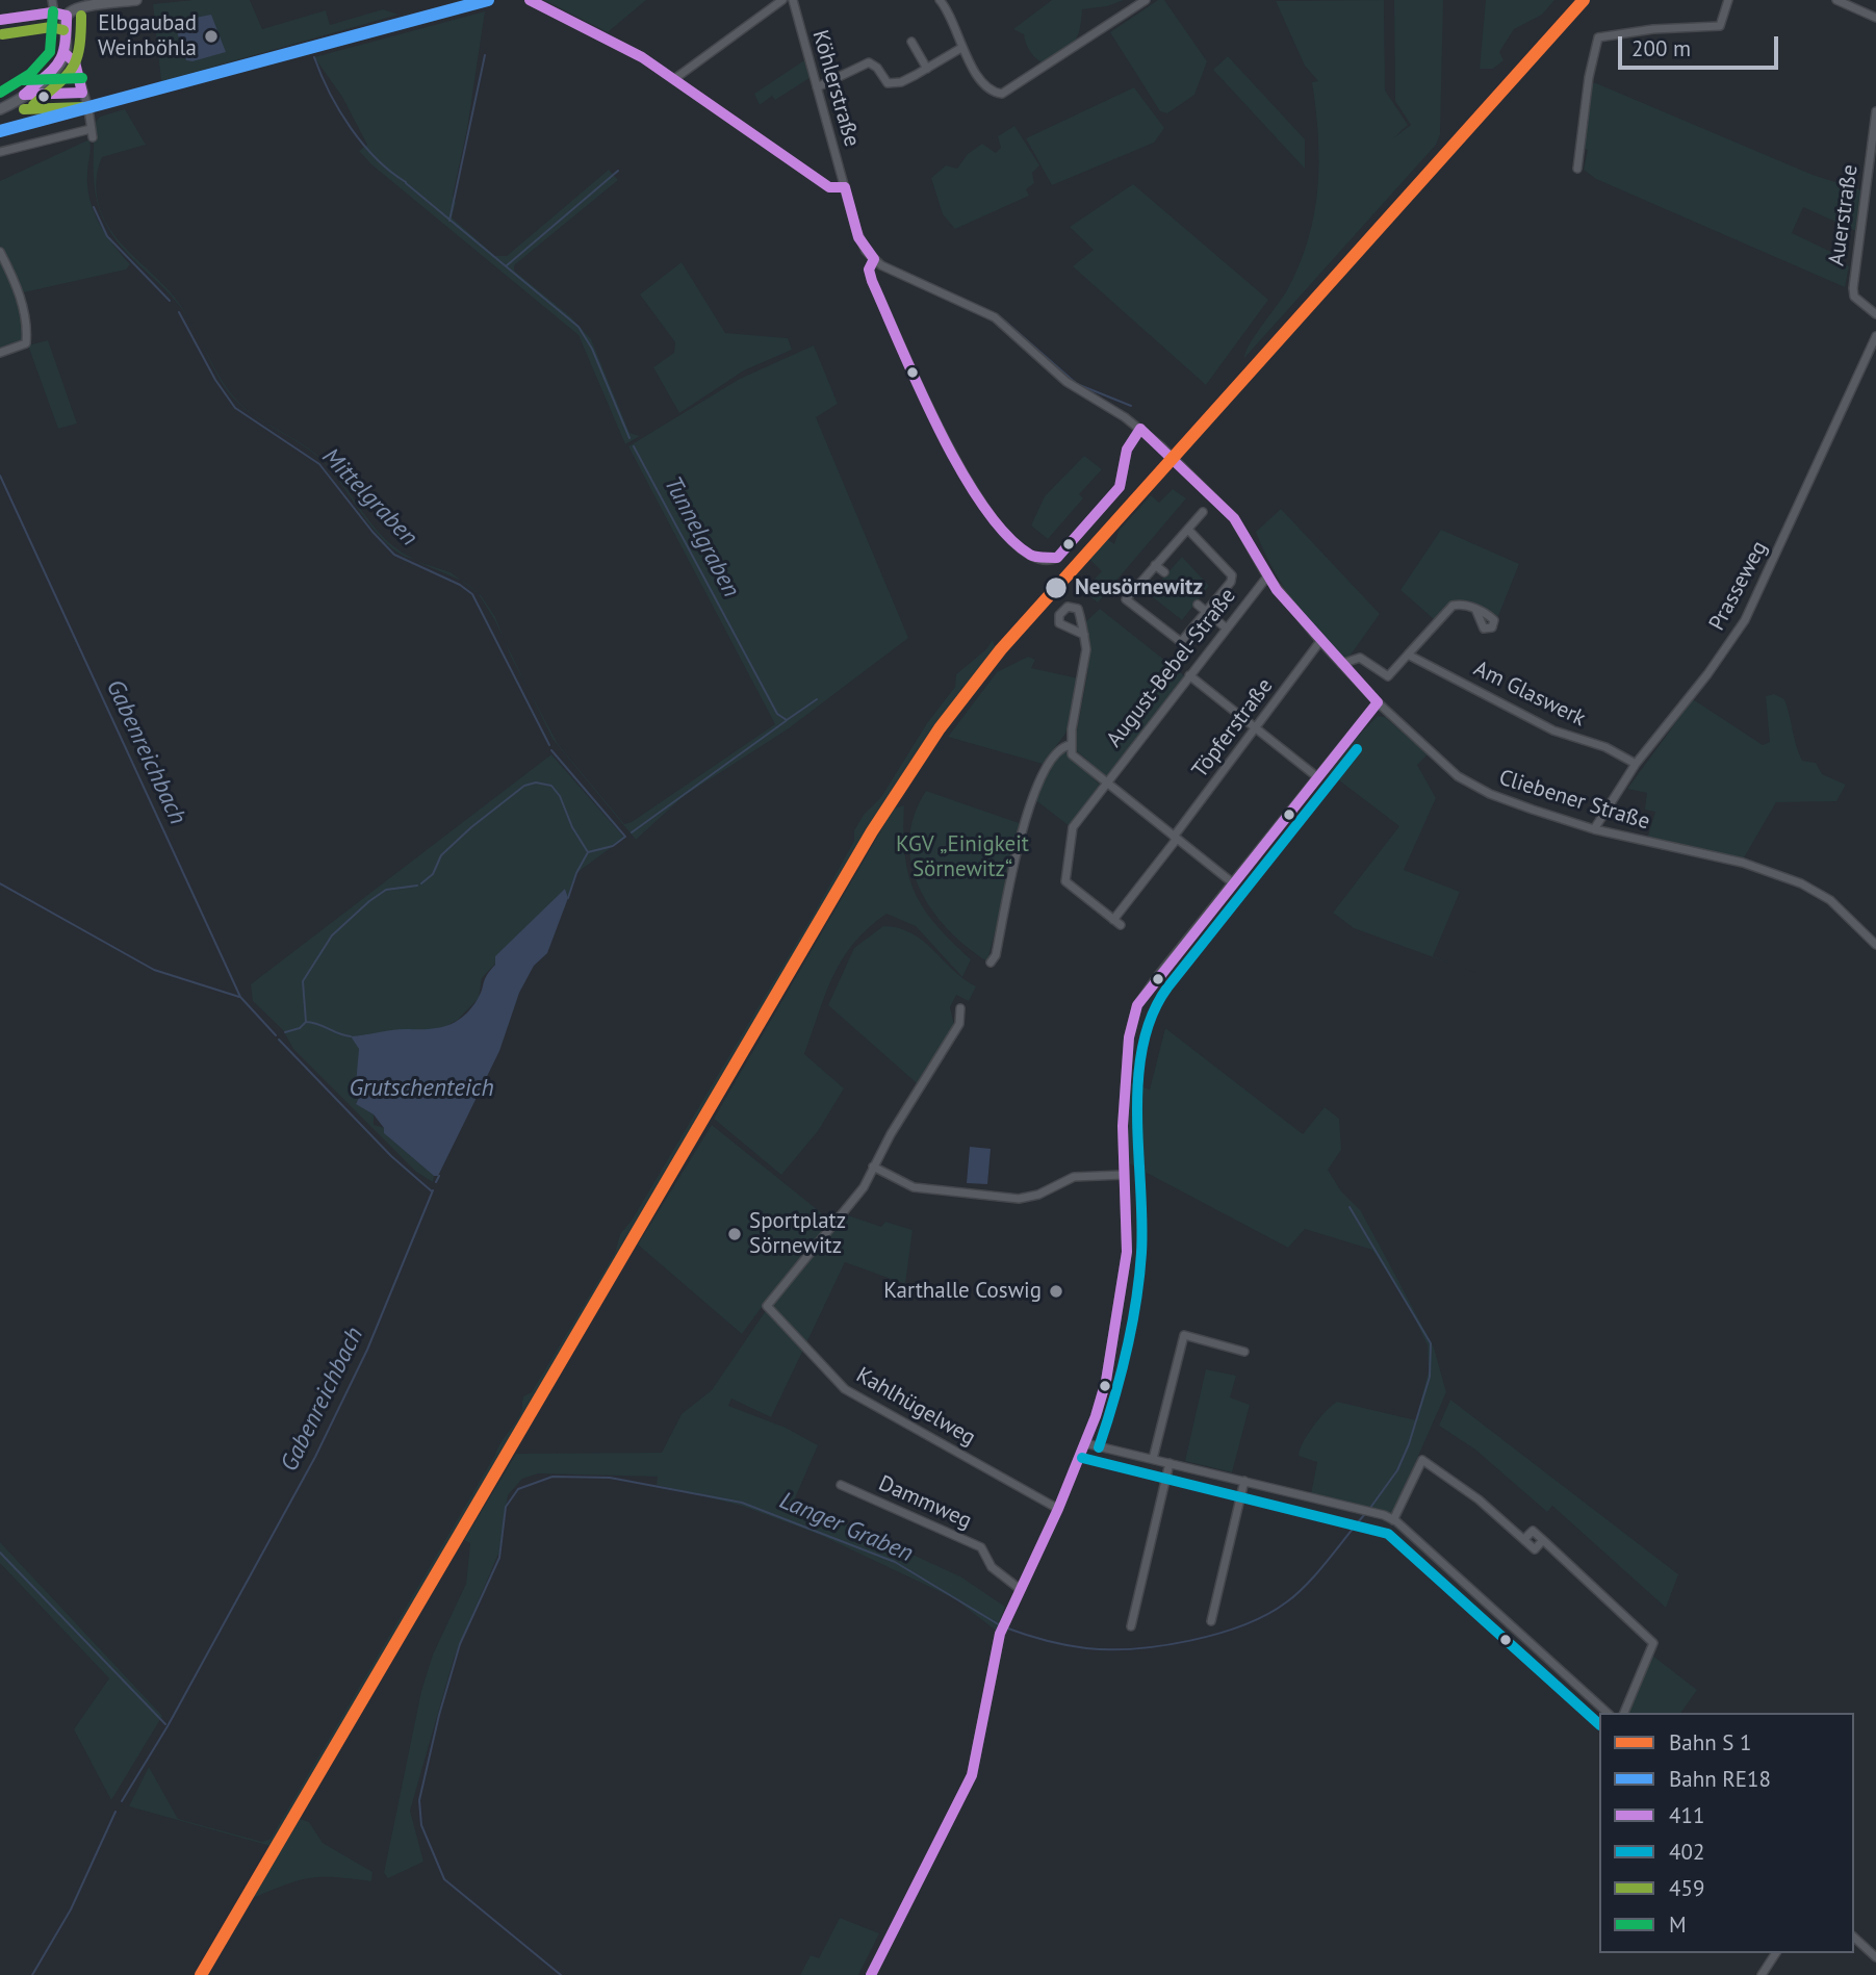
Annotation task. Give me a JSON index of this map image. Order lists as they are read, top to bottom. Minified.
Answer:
{"streets":{"street":["Köhlerstraße","Auerstraße","Prasseweg","August-Bebel-Straße","Am Glaswerk","Töpferstraße","Cliebener Straße","Kahlhügelweg","Dammweg"]},"crossings":[["Köhlerstraße","Cliebener Straße"],["Prasseweg","Am Glaswerk"],["Prasseweg","Cliebener Straße"],["August-Bebel-Straße","Töpferstraße"],["August-Bebel-Straße","Cliebener Straße"],["Töpferstraße","Cliebener Straße"]],"water":["Mittelgraben","Tunnelgraben","Gabenreichbach","Grutschenteich","Langer Graben"],"parks":["KGV „Einigkeit Sörnewitz“"],"places":["Elbgaubad Weinböhla","Neusörnewitz","Sportplatz Sörnewitz","Karthalle Coswig"],"lines":["rail line RE18","transit line 411","transit line M","transit line 459","transit line 402"],"legend":["Bahn S 1","Bahn RE18","411","402","459","M"],"scale_bar":"200 m"}
